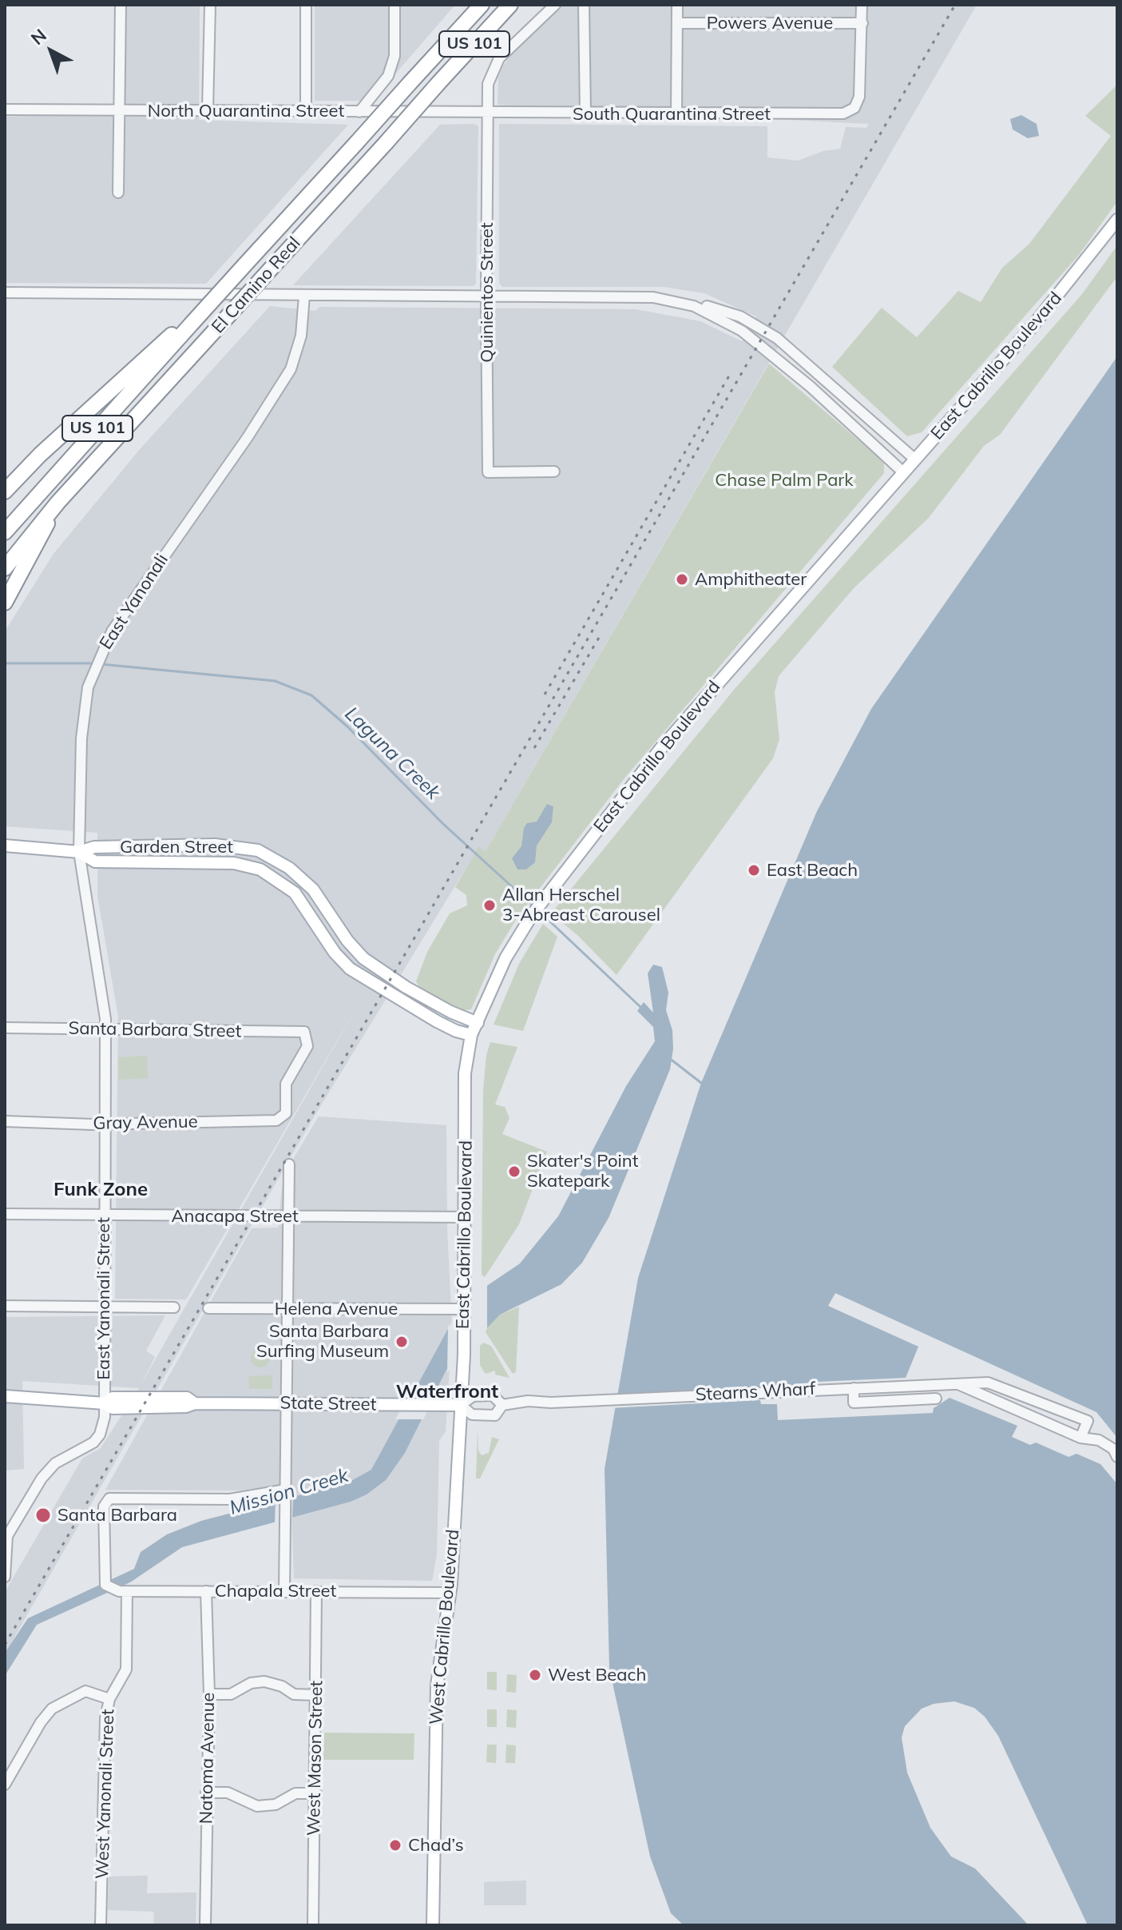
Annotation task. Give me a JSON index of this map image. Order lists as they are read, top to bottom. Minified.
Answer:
{"streets":{"highway":["US 101","El Camino Real"],"main road":["East Cabrillo Boulevard","Garden Street","State Street","West Cabrillo Boulevard"],"street":["Powers Avenue","North Quarantina Street","South Quarantina Street","Quinientos Street","East Yanonali","Santa Barbara Street","Gray Avenue","Anacapa Street","East Yanonali Street","Helena Avenue","Stearns Wharf","Chapala Street","Natoma Avenue","West Mason Street","West Yanonali Street"]},"crossings":[["Powers Avenue","South Quarantina Street"],["North Quarantina Street","South Quarantina Street"],["North Quarantina Street","Quinientos Street"],["South Quarantina Street","Quinientos Street"],["East Cabrillo Boulevard","Garden Street"],["East Cabrillo Boulevard","Anacapa Street"],["East Cabrillo Boulevard","Helena Avenue"],["East Cabrillo Boulevard","Stearns Wharf"],["East Cabrillo Boulevard","State Street"],["East Cabrillo Boulevard","West Cabrillo Boulevard"],["East Yanonali","Garden Street"],["East Yanonali","East Yanonali Street"],["Garden Street","East Yanonali Street"],["Santa Barbara Street","Gray Avenue"],["Santa Barbara Street","East Yanonali Street"],["Gray Avenue","East Yanonali Street"],["Anacapa Street","East Yanonali Street"],["East Yanonali Street","State Street"],["Stearns Wharf","State Street"],["Stearns Wharf","West Cabrillo Boulevard"],["State Street","West Cabrillo Boulevard"],["Chapala Street","West Cabrillo Boulevard"],["Chapala Street","Natoma Avenue"],["Chapala Street","West Mason Street"],["Chapala Street","West Yanonali Street"]],"districts":["Funk Zone","Waterfront"],"water":["Laguna Creek","Mission Creek"],"parks":["Chase Palm Park"],"places":["Amphitheater","East Beach","Allan Herschel 3-Abreast Carousel","Skater's Point Skatepark","Santa Barbara Surfing Museum","Santa Barbara","West Beach","Chad’s"],"north":"top left"}
